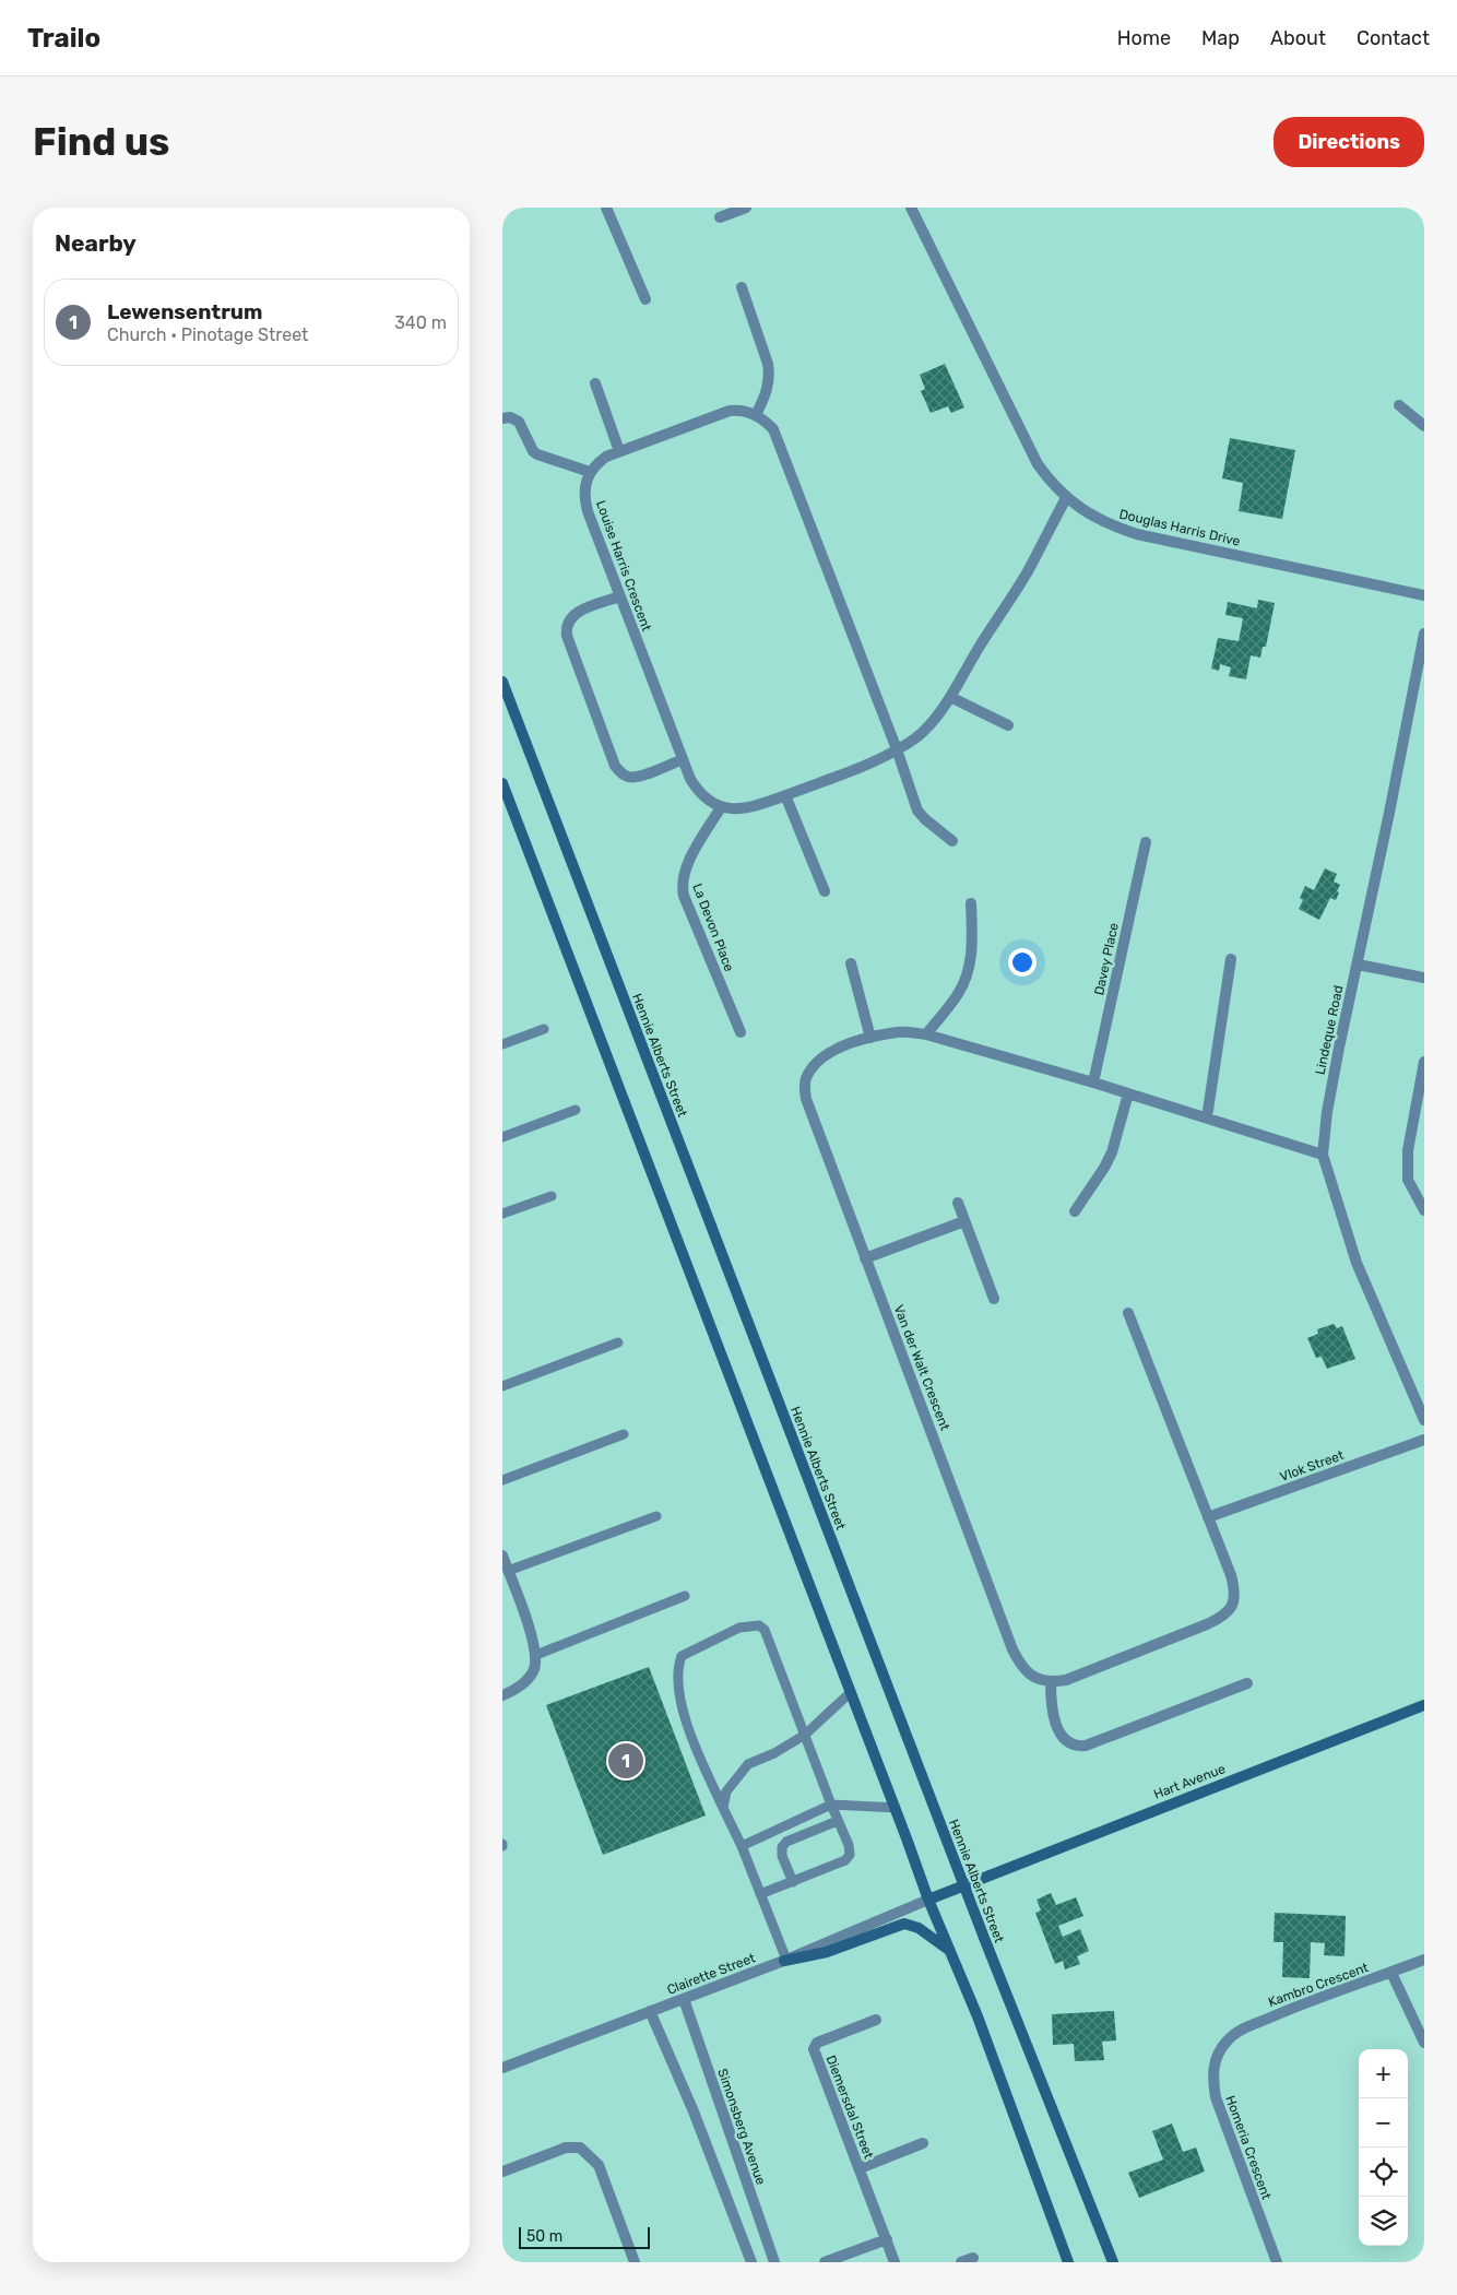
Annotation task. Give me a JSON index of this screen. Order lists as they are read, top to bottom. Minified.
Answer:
{"streets":{"street":["Douglas Harris Drive","Louise Harris Crescent","La Devon Place","Davey Place","Lindeque Road","Hennie Alberts Street","Van der Walt Crescent","Vlok Street","Hart Avenue","Clairette Street","Kambro Crescent","Diemersdal Street","Simonsberg Avenue","Homeria Crescent"]},"crossings":[["Louise Harris Crescent","La Devon Place"],["Davey Place","Van der Walt Crescent"],["Lindeque Road","Van der Walt Crescent"],["Hennie Alberts Street","Hart Avenue"],["Hart Avenue","Clairette Street"],["Clairette Street","Simonsberg Avenue"],["Kambro Crescent","Homeria Crescent"]],"scale_bar":"50 m","page":{"header":"Trailo","nav":["Home","Map","About","Contact"],"buttons":"Directions","title":"Find us","heading":"Nearby","list":[{"mark":"1","name":"Lewensentrum","note":"Church · Pinotage Street","value":"340 m"}],"pins":"1","map_buttons":["+","−"],"scale":"50 m"}}
